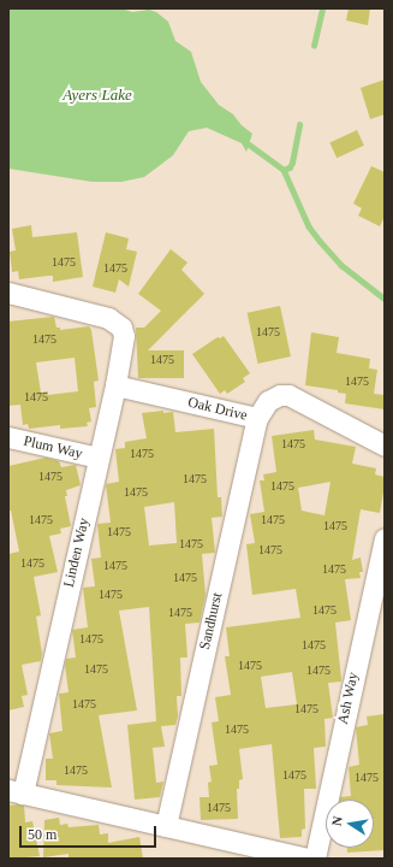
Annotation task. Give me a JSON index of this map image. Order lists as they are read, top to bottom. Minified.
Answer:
{"streets":{"street":["Oak Drive","Plum Way","Linden Way","Sandhurst","Ash Way"]},"crossings":[["Oak Drive","Linden Way"],["Oak Drive","Sandhurst"],["Plum Way","Linden Way"]],"water":["Ayers Lake"],"house_numbers":["1475","1475","1475","1475","1475","1475","1475","1475","1475","1475","1475","1475","1475","1475","1475","1475","1475","1475","1475","1475","1475","1475","1475","1475","1475","1475","1475","1475","1475","1475","1475","1475","1475","1475","1475","1475","1475","1475"],"scale_bar":"50 m","north":"left"}
